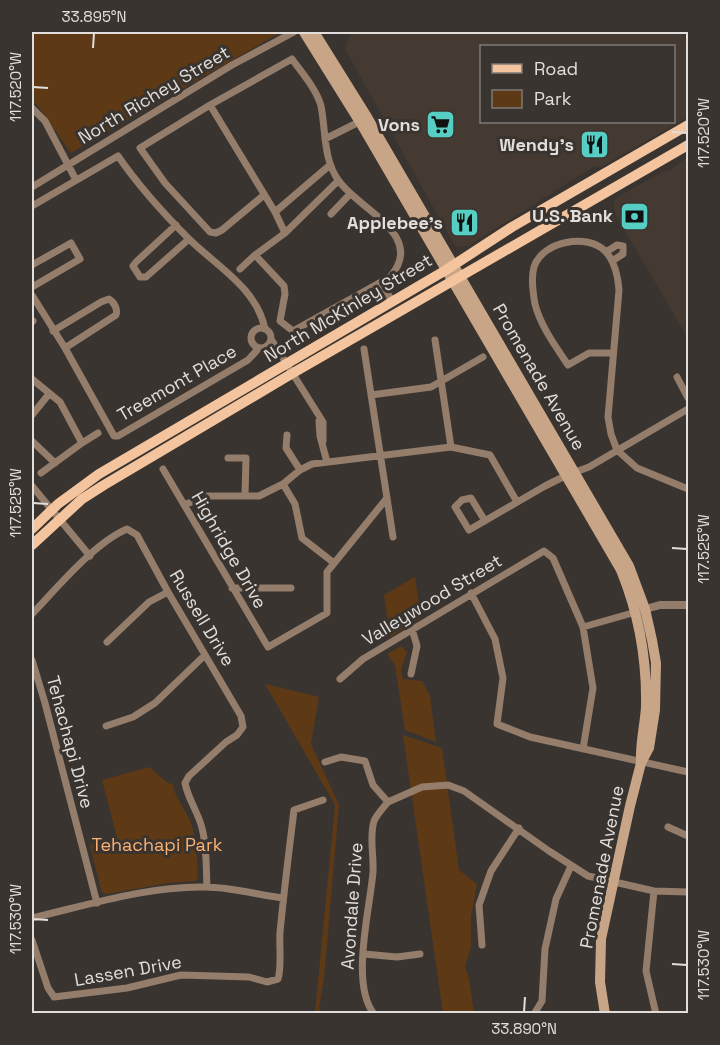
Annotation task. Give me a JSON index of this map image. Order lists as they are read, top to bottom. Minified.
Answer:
{"streets":{"main road":["North McKinley Street","Promenade Avenue"],"street":["North Richey Street","Treemont Place","Highridge Drive","Valleywood Street","Russell Drive","Tehachapi Drive","Avondale Drive","Lassen Drive"]},"crossings":[["North McKinley Street","Promenade Avenue"]],"parks":["Tehachapi Park"],"places":{"supermarket":["Vons"],"restaurant":["Wendy's","Applebee's"],"bank":["U.S. Bank"]},"legend":["Road","Park"],"coordinates":["33.895°N","117.520°W","117.525°W","117.530°W","33.890°N"]}
